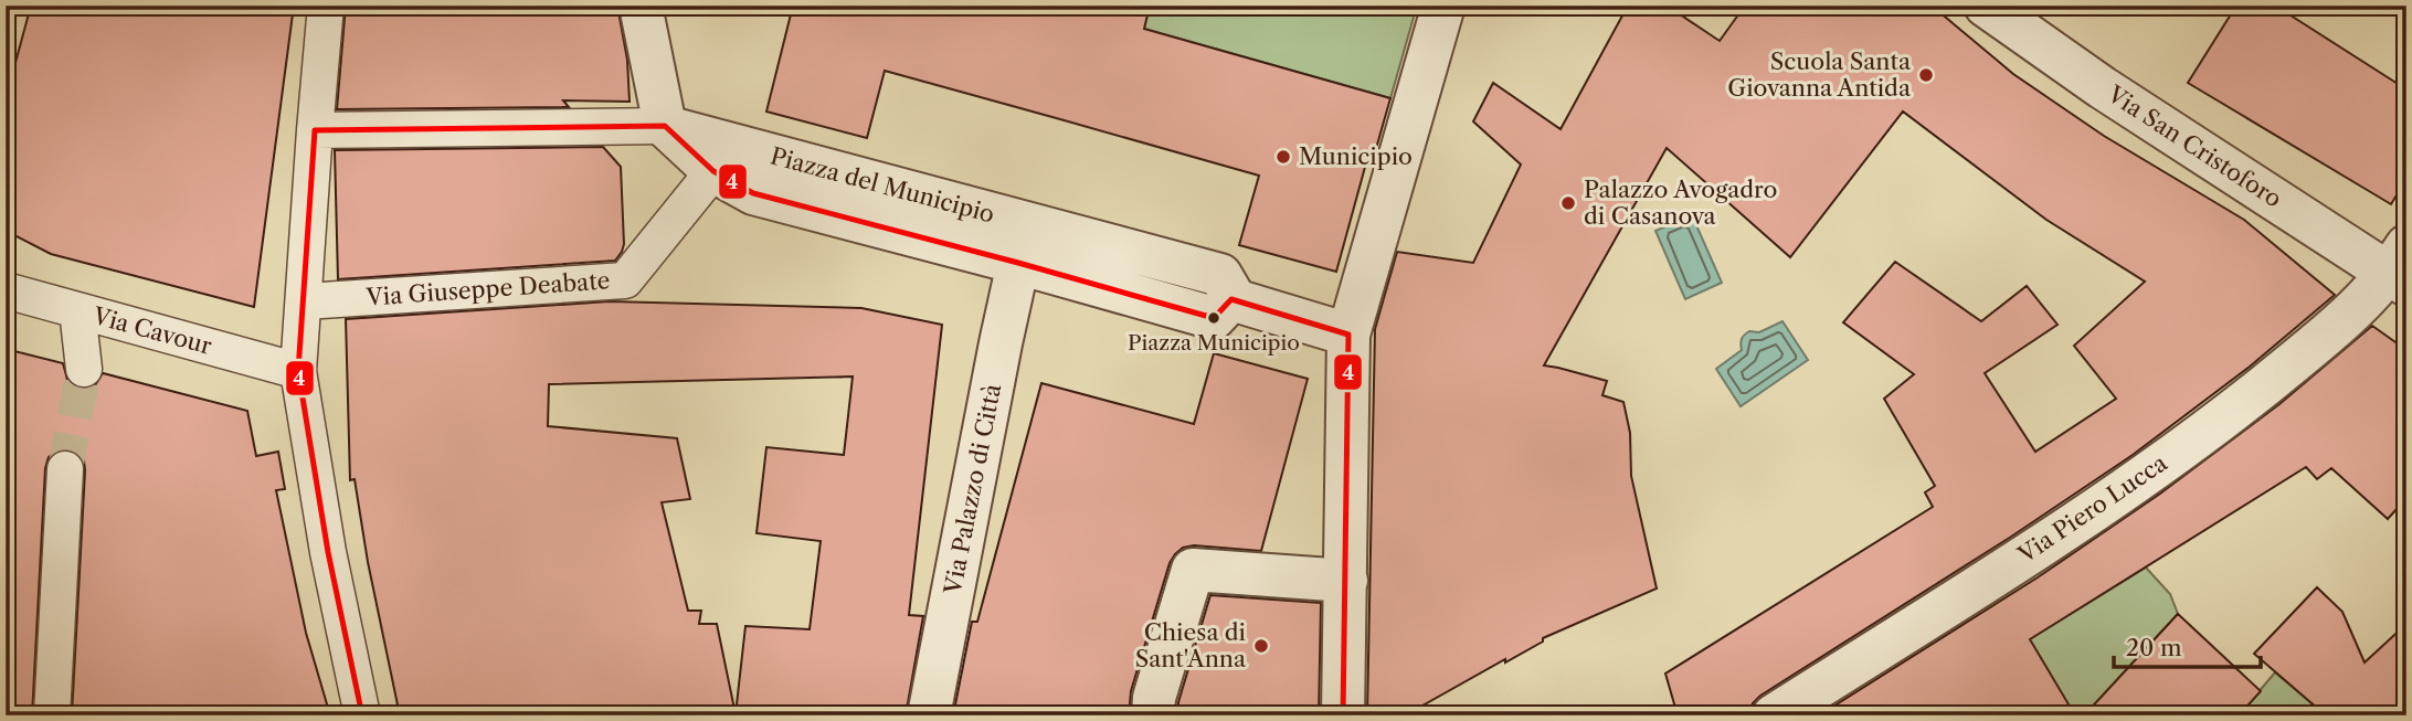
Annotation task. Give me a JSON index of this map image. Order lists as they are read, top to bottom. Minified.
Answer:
{"streets":{"street":["Via San Cristoforo","Piazza del Municipio","Via Giuseppe Deabate","Via Cavour","Via Palazzo di Città","Via Piero Lucca"]},"crossings":[["Via San Cristoforo","Via Piero Lucca"],["Piazza del Municipio","Via Giuseppe Deabate"],["Piazza del Municipio","Via Palazzo di Città"]],"places":["Scuola Santa Giovanna Antida","Municipio","Palazzo Avogadro di Casanova","Piazza Municipio","Chiesa di Sant'Anna"],"lines":["transit line 4"],"scale_bar":"20 m"}
